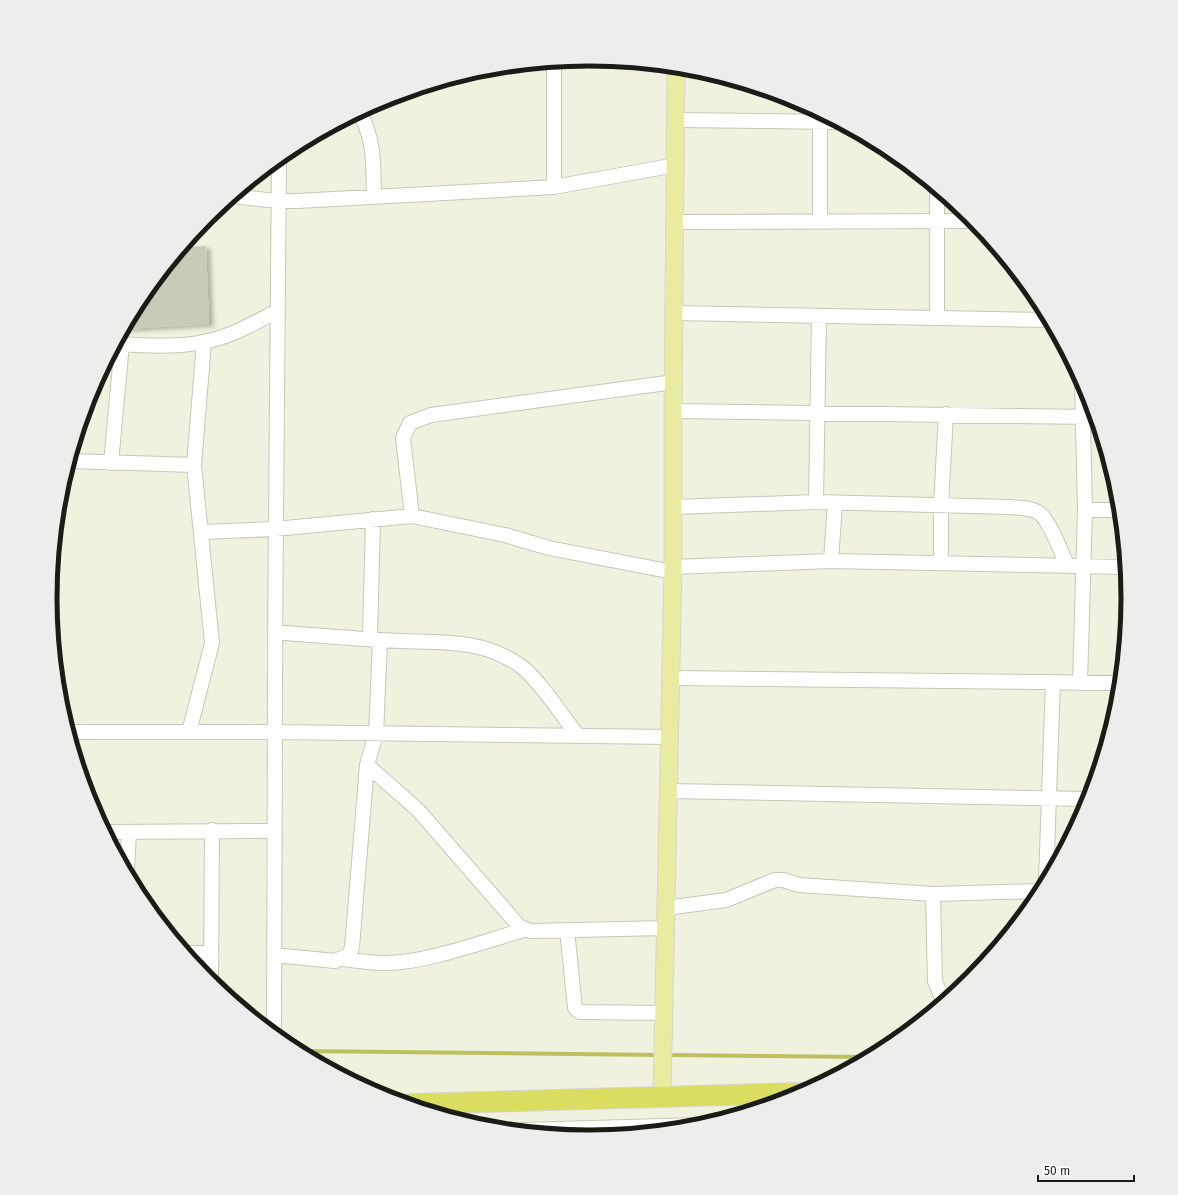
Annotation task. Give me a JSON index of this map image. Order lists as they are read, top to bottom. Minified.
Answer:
{"scale_bar":"50 m"}
